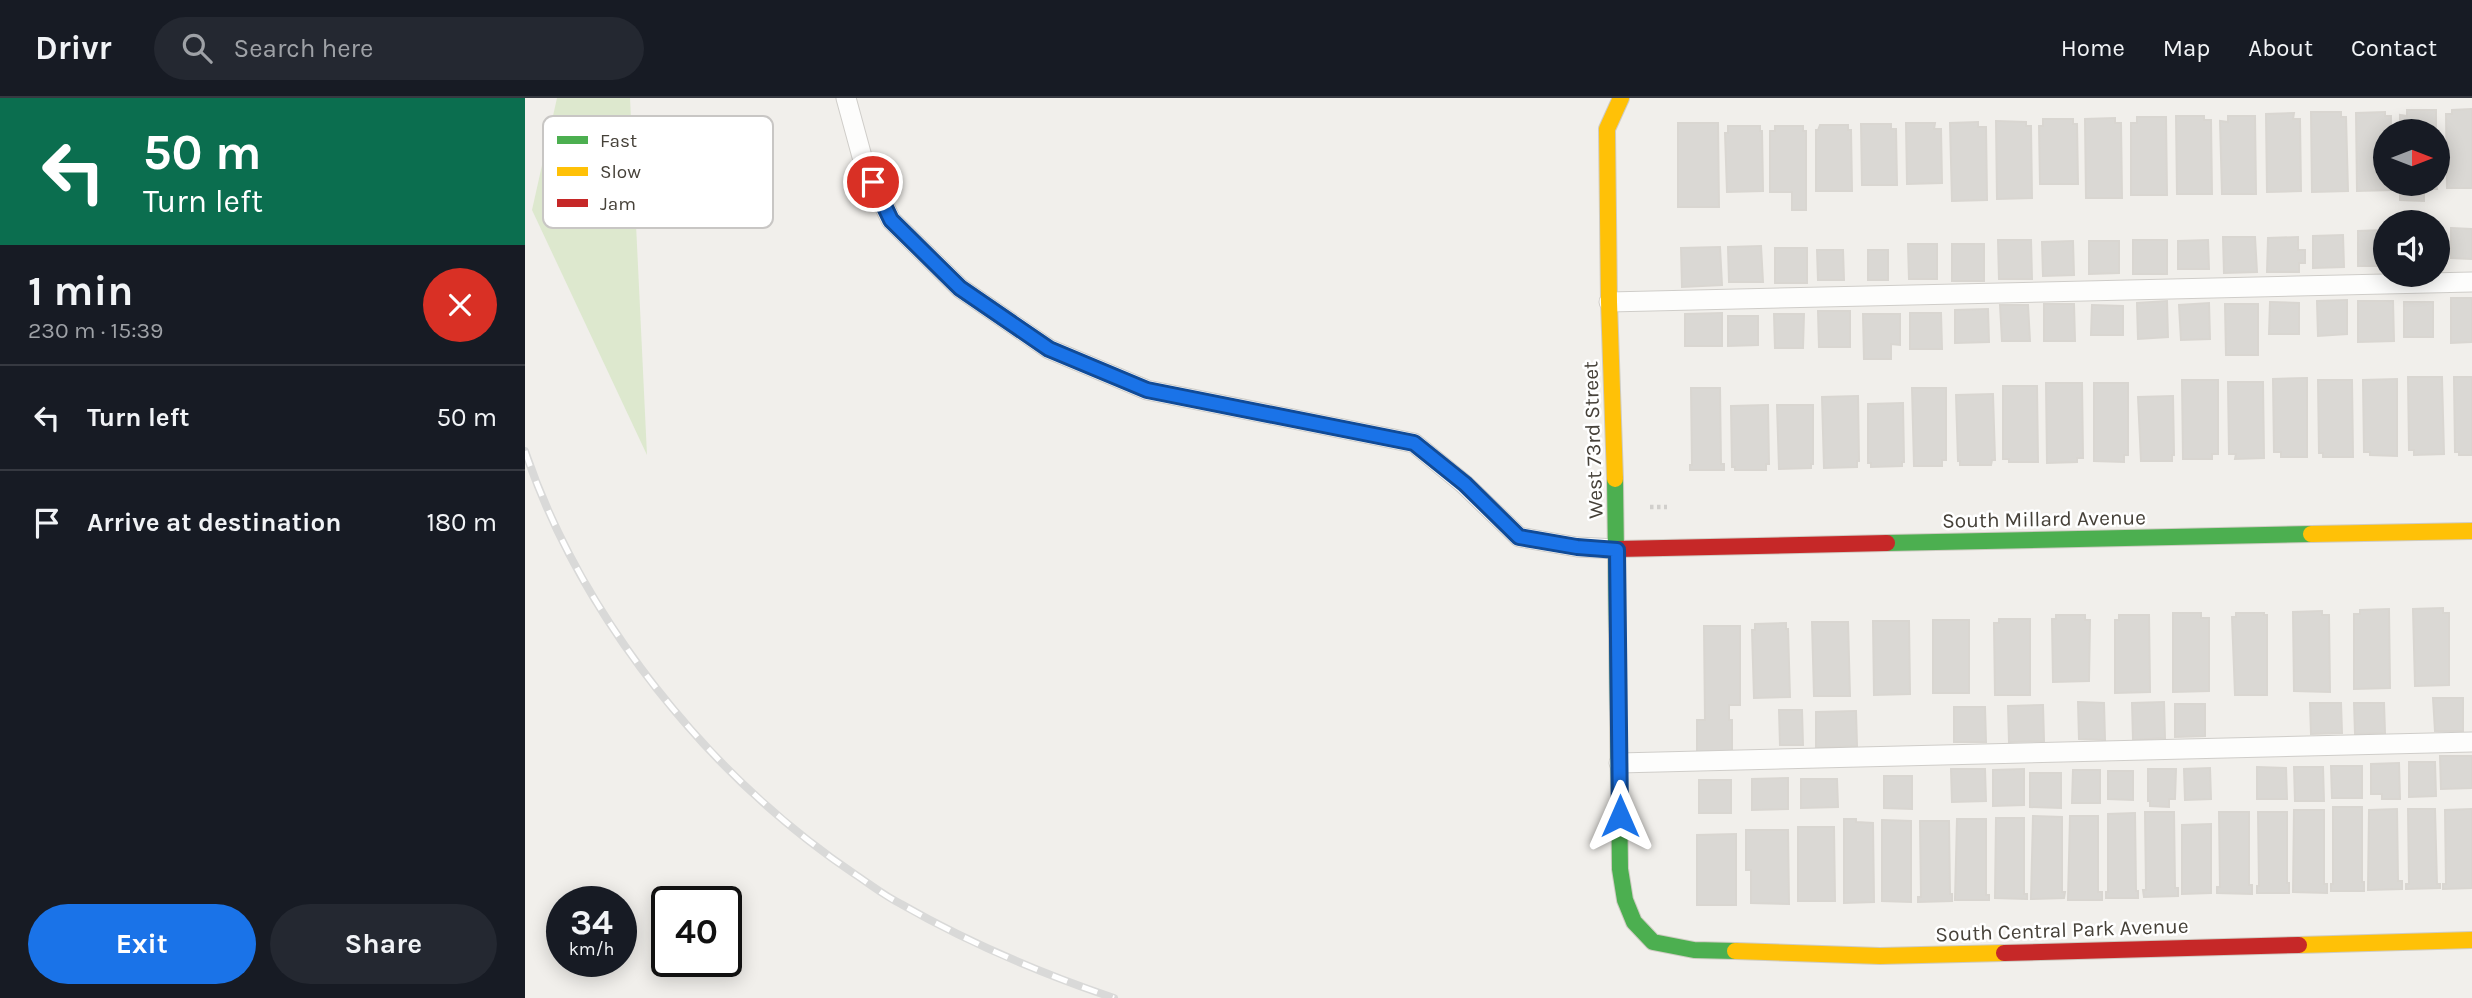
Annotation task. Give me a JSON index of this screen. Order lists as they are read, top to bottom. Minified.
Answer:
{"streets":{"street":["West 73rd Street","South Millard Avenue","South Central Park Avenue"]},"crossings":[["West 73rd Street","South Millard Avenue"],["West 73rd Street","South Central Park Avenue"]],"legend":["Fast","Slow","Jam"],"north":"right","page":{"header":"Drivr","search":"Search here","nav":["Home","Map","About","Contact"],"turn":["50 m","Turn left"],"heading":["1 min","230 m · 15:39"],"list":[{"name":"Turn left","value":"50 m"},{"name":"Arrive at destination","value":"180 m"}],"speed":"34 km/h","limit":"40","buttons":["Exit","Share"]}}
